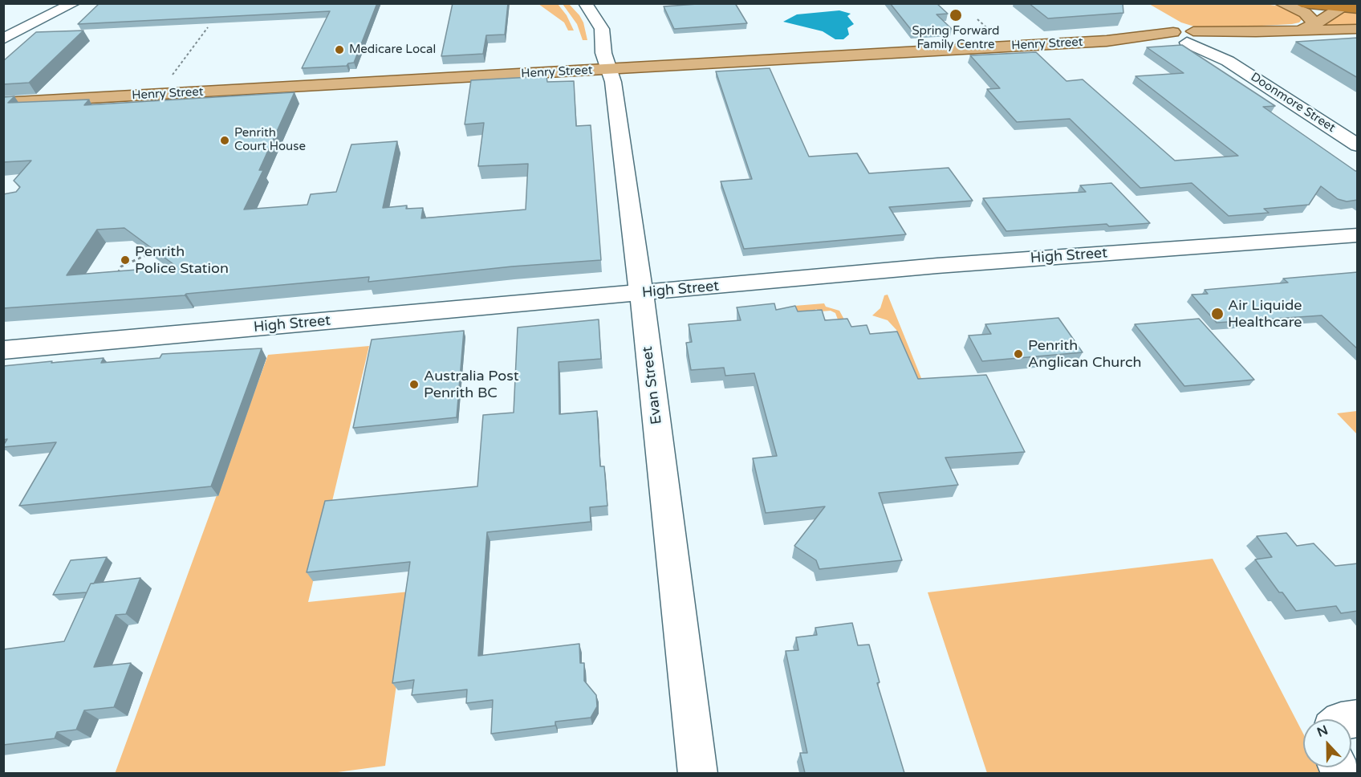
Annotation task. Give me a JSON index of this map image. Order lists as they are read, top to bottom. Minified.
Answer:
{"streets":{"main road":["Henry Street"],"street":["Doonmore Street","High Street","Evan Street"]},"crossings":[["Henry Street","Doonmore Street"],["Henry Street","Evan Street"],["High Street","Evan Street"]],"places":["Spring Forward Family Centre","Medicare Local","Penrith Court House","Penrith Police Station","Air Liquide Healthcare","Penrith Anglican Church","Australia Post Penrith BC"],"north":"top"}
